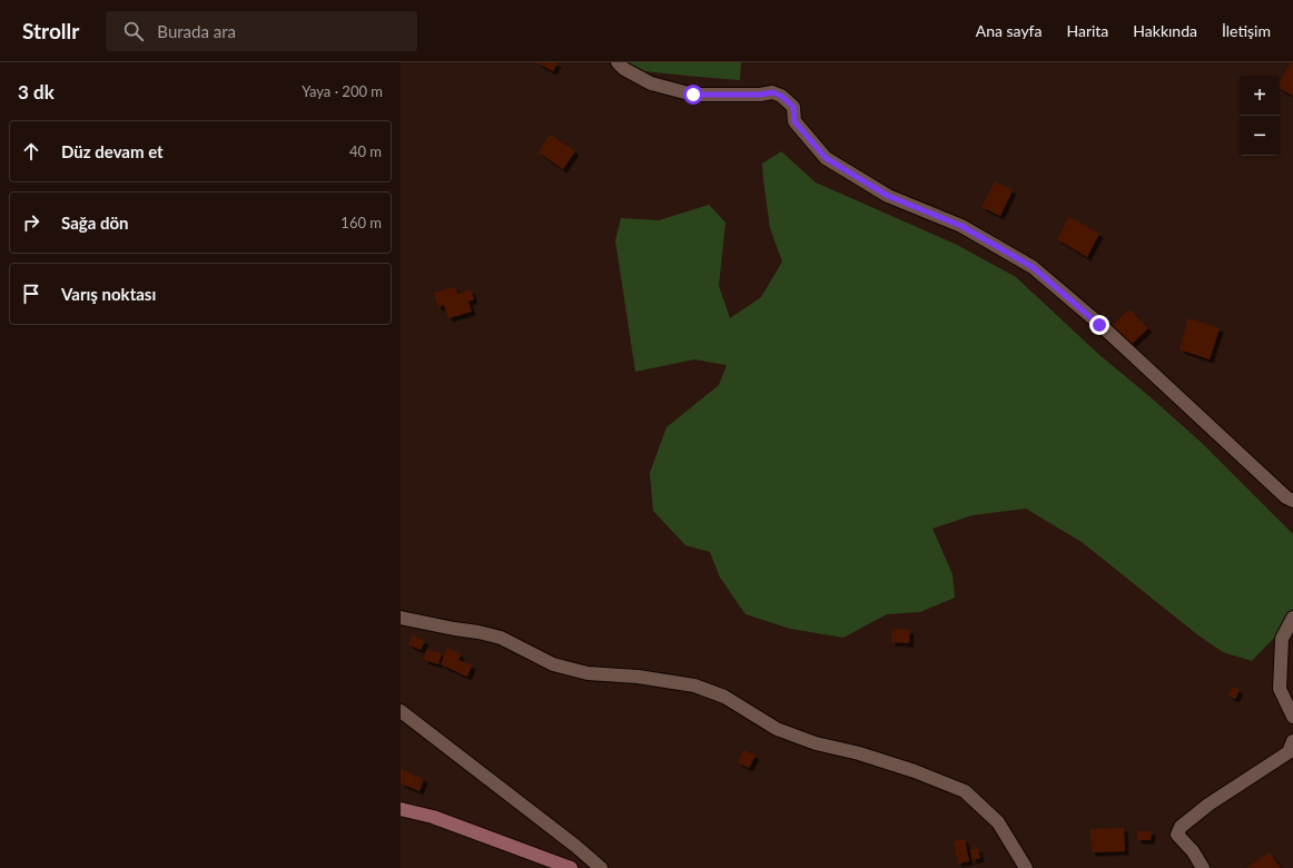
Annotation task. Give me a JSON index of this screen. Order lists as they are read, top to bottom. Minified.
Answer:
{"page":{"header":"Strollr","search":"Burada ara","nav":["Ana sayfa","Harita","Hakkında","İletişim"],"heading":["3 dk","Yaya · 200 m"],"map_buttons":["+","−"],"list":[["Düz devam et","40 m"],["Sağa dön","160 m"],"Varış noktası"]}}
